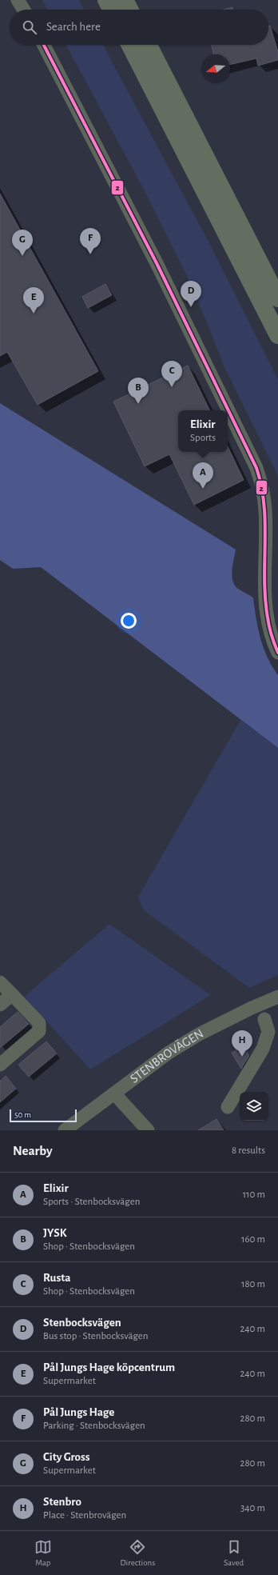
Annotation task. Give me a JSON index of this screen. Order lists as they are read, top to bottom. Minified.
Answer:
{"streets":{"street":["STENBROVÄGEN"]},"lines":["transit line 2"],"scale_bar":"50 m","north":"left","page":{"search":"Search here","pins":["F","G","D","E","C","B","A","H"],"popup":["Elixir","Sports"],"scale":"50 m","heading":["Nearby","8 results"],"list":[{"mark":"A","name":"Elixir","note":"Sports · Stenbocksvägen","value":"110 m"},{"mark":"B","name":"JYSK","note":"Shop · Stenbocksvägen","value":"160 m"},{"mark":"C","name":"Rusta","note":"Shop · Stenbocksvägen","value":"180 m"},{"mark":"D","name":"Stenbocksvägen","note":"Bus stop · Stenbocksvägen","value":"240 m"},{"mark":"E","name":"Pål Jungs Hage köpcentrum","note":"Supermarket","value":"240 m"},{"mark":"F","name":"Pål Jungs Hage","note":"Parking · Stenbocksvägen","value":"280 m"},{"mark":"G","name":"City Gross","note":"Supermarket","value":"280 m"},{"mark":"H","name":"Stenbro","note":"Place · Stenbrovägen","value":"340 m"}],"nav":["Map","Directions","Saved"]}}
